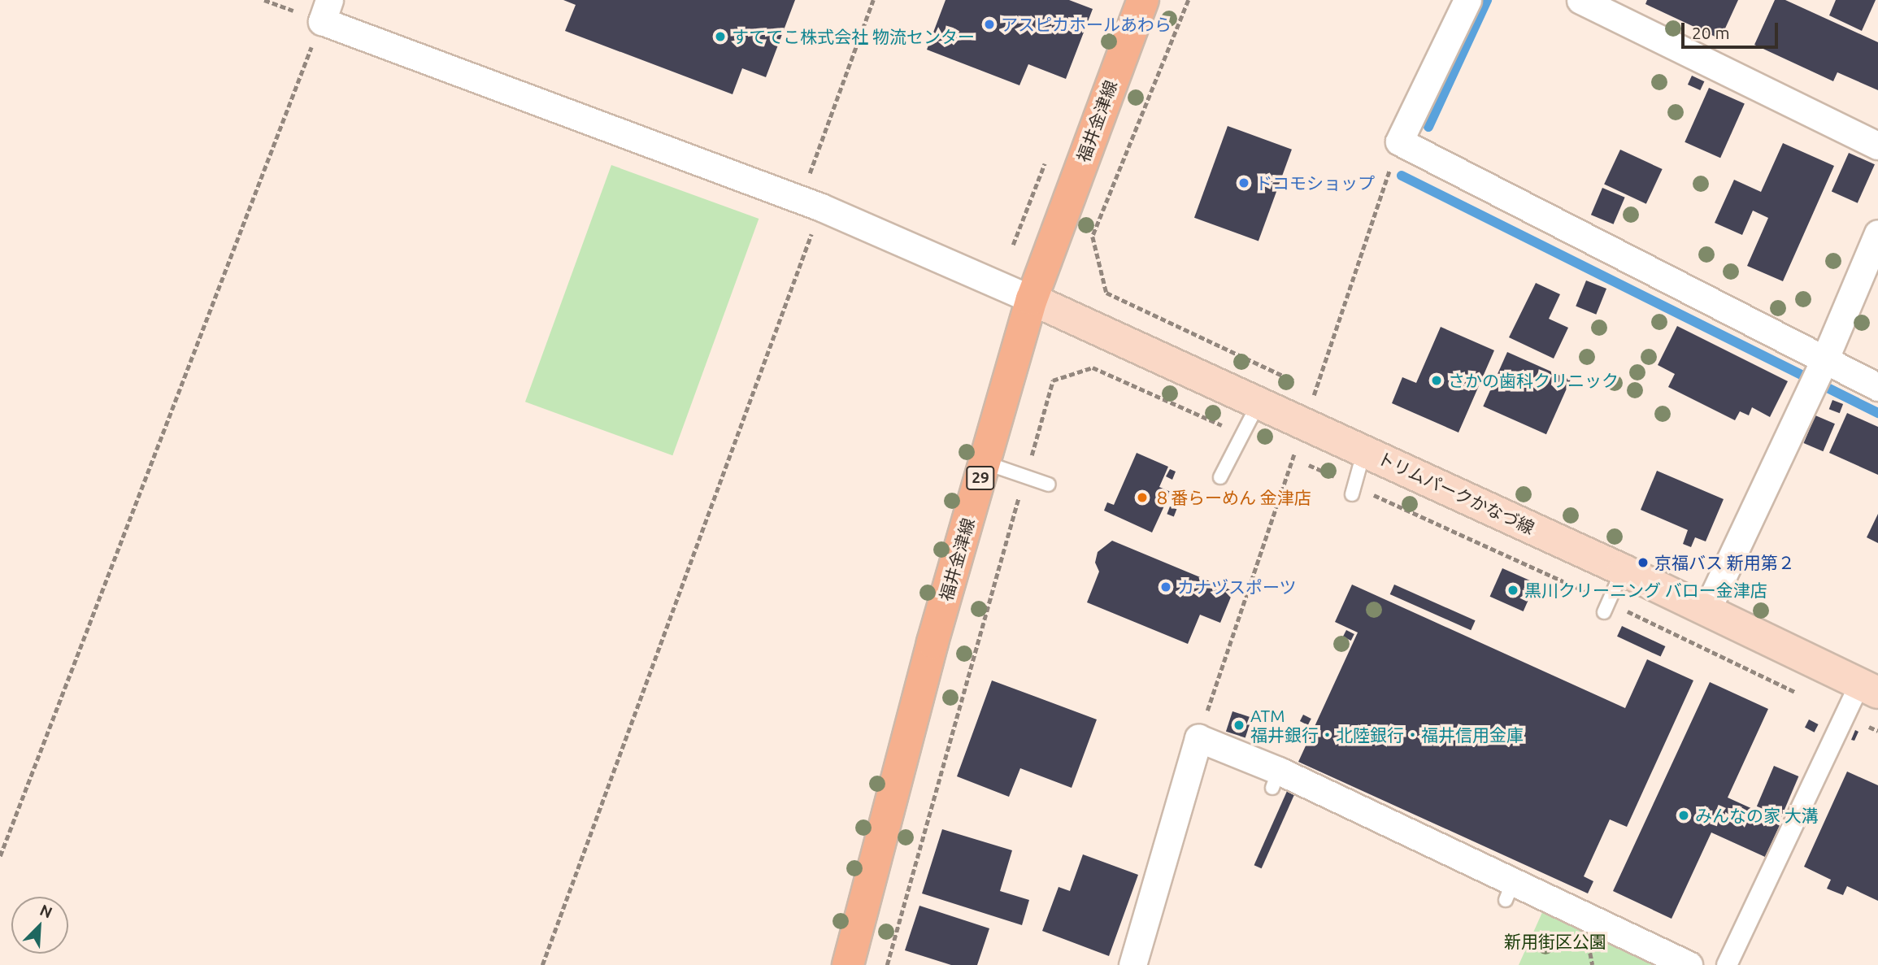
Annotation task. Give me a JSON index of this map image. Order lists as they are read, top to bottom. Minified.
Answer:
{"streets":{"main road":["福井金津線","29","トリムパークかなづ線"]},"crossings":[["福井金津線","トリムパークかなづ線"]],"parks":["新用街区公園"],"places":["アスピカホールあわら","すててこ株式会社 物流センター","ドコモショップ","さかの歯科クリニック","８番らーめん 金津店","京福バス 新用第２","カナヅスポーツ","黒川クリーニング バロー金津店","ATM 福井銀行・北陸銀行・福井信用金庫","みんなの家 大溝"],"scale_bar":"20 m","north":"top right"}
